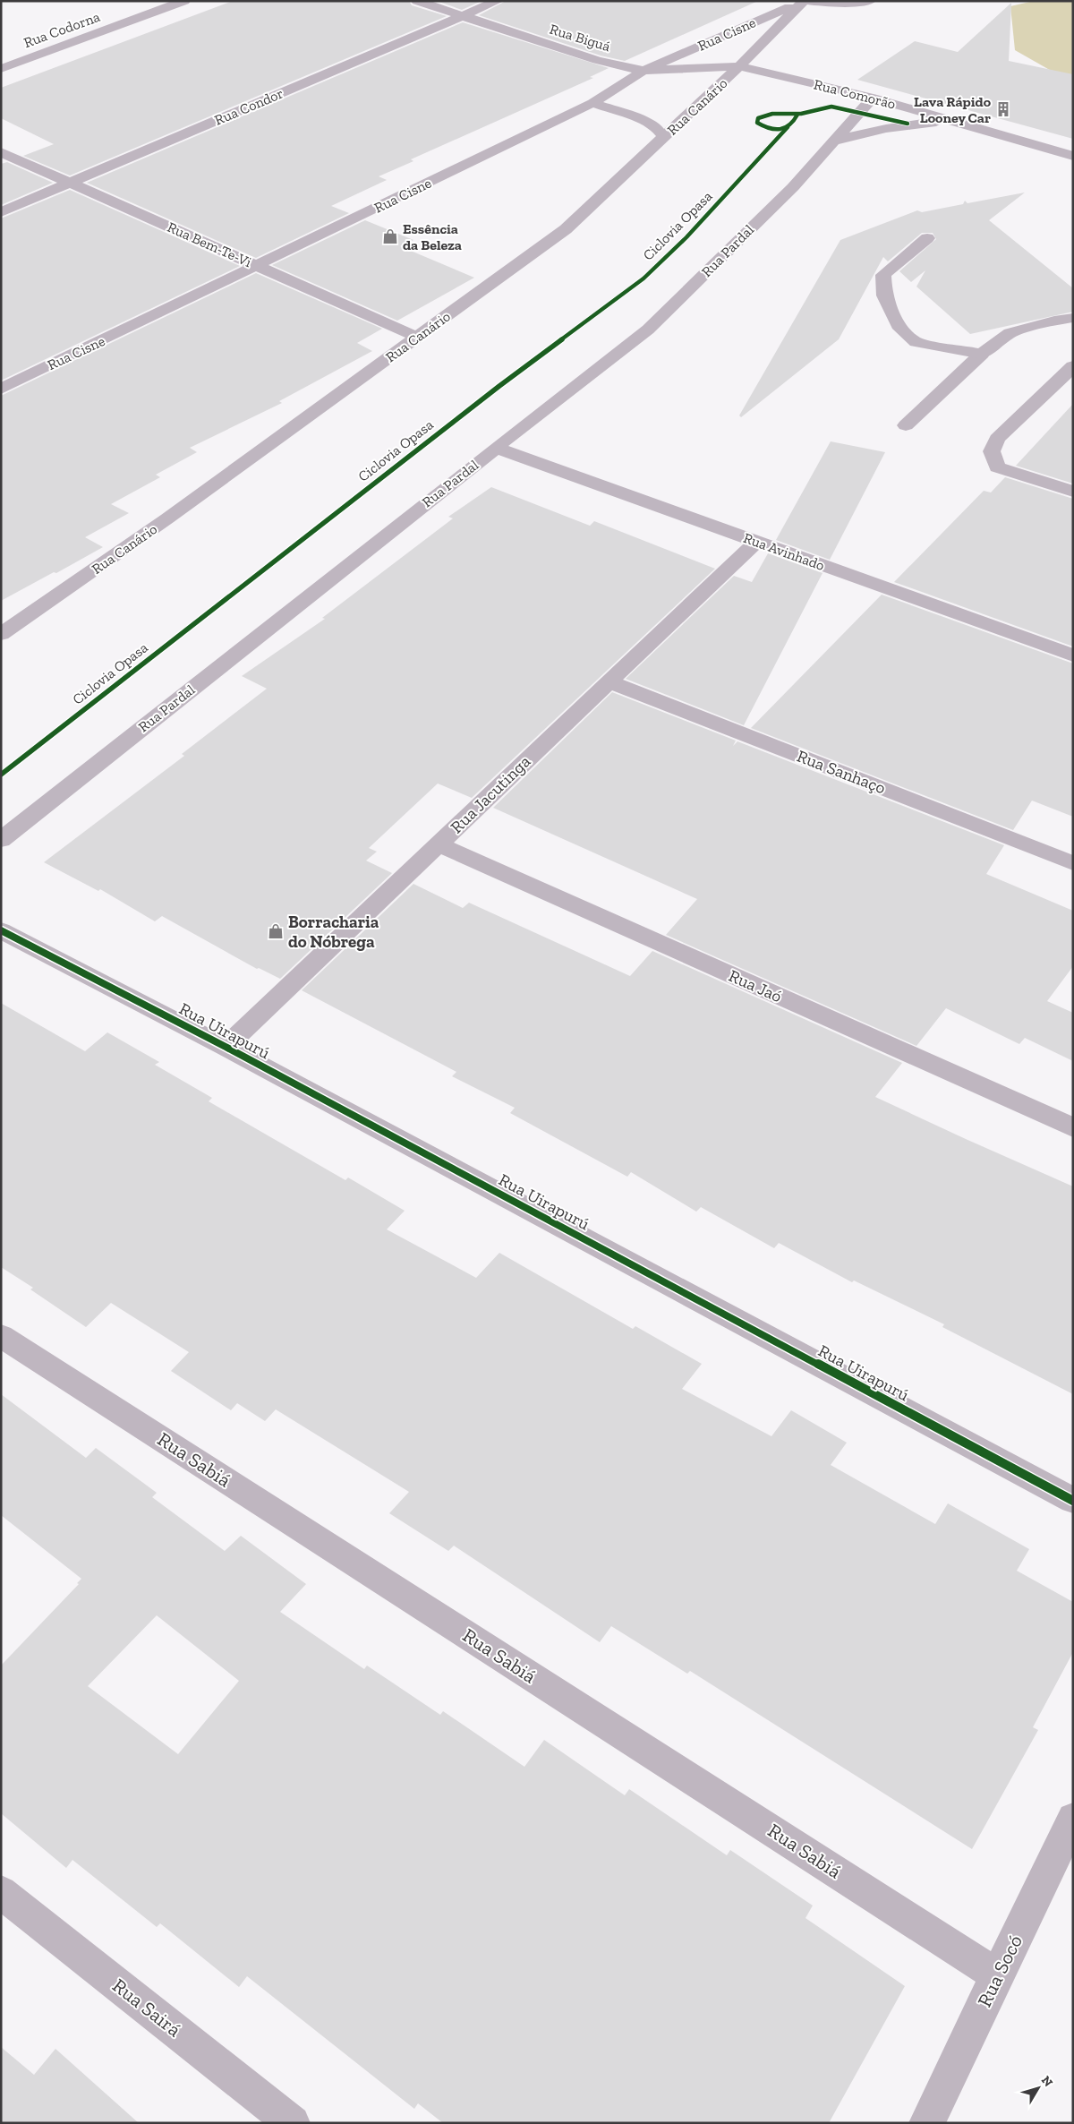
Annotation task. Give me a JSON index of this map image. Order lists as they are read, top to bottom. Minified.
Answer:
{"streets":{"street":["Rua Codorna","Rua Cisne","Rua Biguá","Rua Comorão","Rua Condor","Rua Canário","Rua Bem-Te-Vi","Rua Pardal","Rua Avinhado","Rua Sanhaço","Rua Jacutinga","Rua Jaó","Rua Uirapurú","Rua Sabiá","Rua Socó","Rua Sairá"],"cycle path":["Ciclovia Opasa"]},"crossings":[["Rua Cisne","Rua Biguá"],["Rua Cisne","Rua Canário"],["Rua Cisne","Rua Bem-Te-Vi"],["Rua Biguá","Rua Comorão"],["Rua Biguá","Rua Condor"],["Rua Biguá","Rua Canário"],["Rua Comorão","Rua Canário"],["Rua Comorão","Rua Pardal"],["Rua Condor","Rua Bem-Te-Vi"],["Rua Canário","Rua Bem-Te-Vi"],["Rua Pardal","Rua Avinhado"],["Rua Avinhado","Rua Jacutinga"],["Rua Sanhaço","Rua Jacutinga"],["Rua Jacutinga","Rua Jaó"],["Rua Jacutinga","Rua Uirapurú"],["Rua Sabiá","Rua Socó"]],"places":{"building":["Lava Rápido Looney Car"],"shop":["Essência da Beleza","Borracharia do Nóbrega"]},"north":"top right"}
